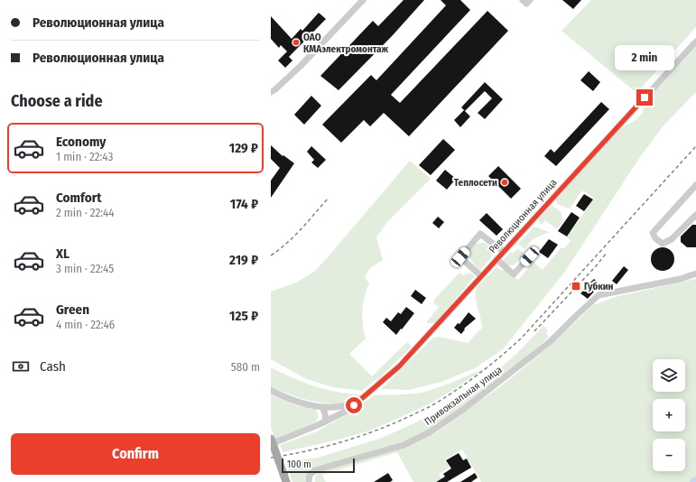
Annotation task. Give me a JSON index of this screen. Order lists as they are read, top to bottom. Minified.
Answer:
{"streets":{"street":["Революционная улица","Привокзальная улица"]},"places":{"other":["ОАО КМАэлектромонтаж","Теплосети"],"transit":["Губкин"]},"scale_bar":"100 m","page":{"banner":["Революционная улица","Революционная улица"],"bubble":"2 min","heading":"Choose a ride","list":[{"name":"Economy","note":"1 min · 22:43","value":"129 ₽"},{"name":"Comfort","note":"2 min · 22:44","value":"174 ₽"},{"name":"XL","note":"3 min · 22:45","value":"219 ₽"},{"name":"Green","note":"4 min · 22:46","value":"125 ₽"}],"pay":["Cash","580 m"],"map_buttons":["+","−"],"buttons":"Confirm","scale":"100 m"}}
